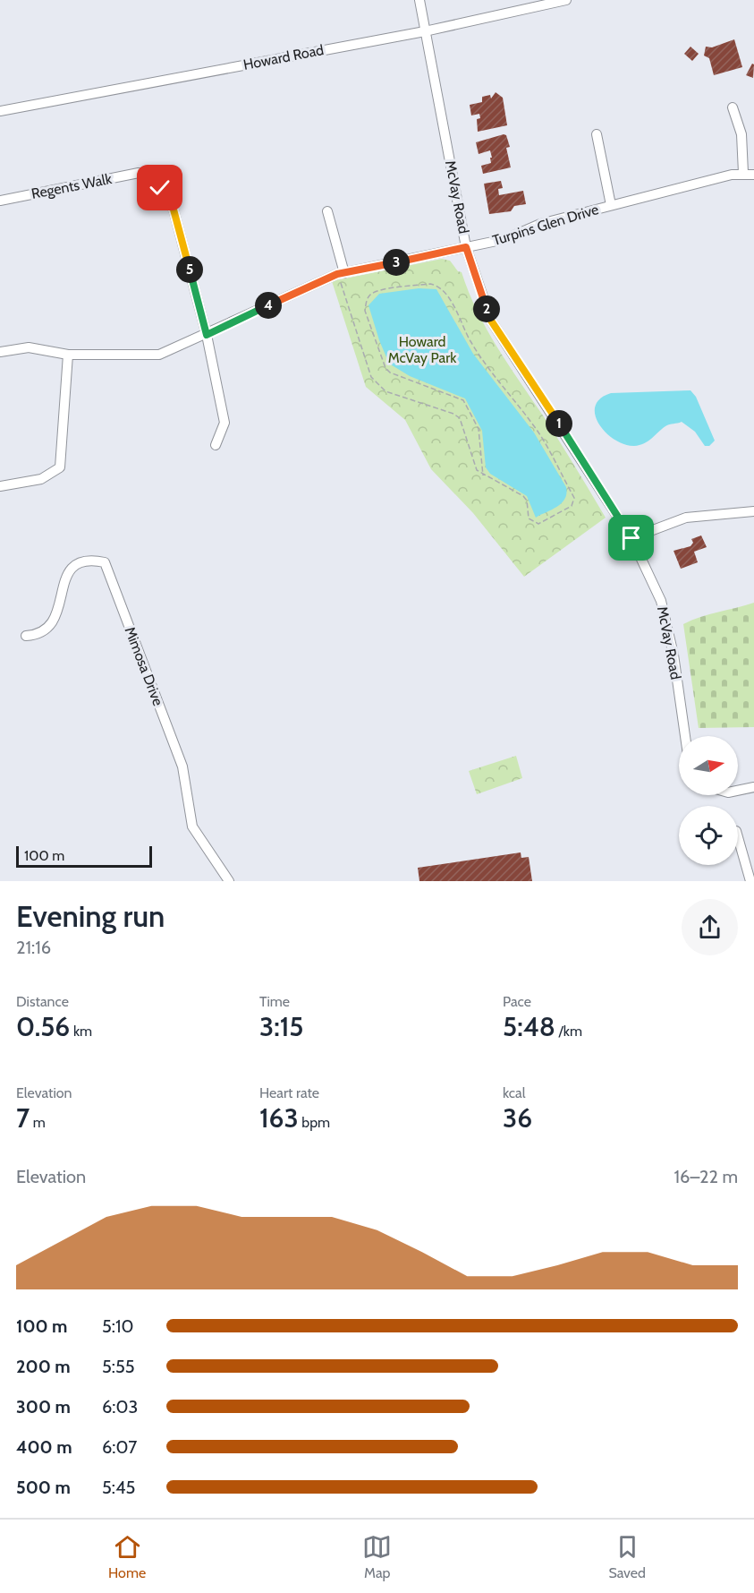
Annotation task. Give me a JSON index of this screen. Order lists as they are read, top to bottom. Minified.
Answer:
{"streets":{"street":["Howard Road","Regents Walk","McVay Road","Turpins Glen Drive","Mimosa Drive"]},"crossings":[["Howard Road","McVay Road"],["Regents Walk","Turpins Glen Drive"],["McVay Road","Turpins Glen Drive"]],"parks":["Howard McVay Park"],"scale_bar":"100 m","north":"right","page":{"pins":["3","5","4","2","1"],"scale":"100 m","heading":["Evening run","21:16"],"stats":[["Distance","0.56 km"],["Time","3:15"],["Pace","5:48 /km"],["Elevation","7 m"],["Heart rate","163 bpm"],["kcal","36"]],"chart":["Elevation","16–22 m"],"list":[{"name":"100 m","note":"5:10"},{"name":"200 m","note":"5:55"},{"name":"300 m","note":"6:03"},{"name":"400 m","note":"6:07"},{"name":"500 m","note":"5:45"}],"tabs":["Home","Map","Saved"]}}
